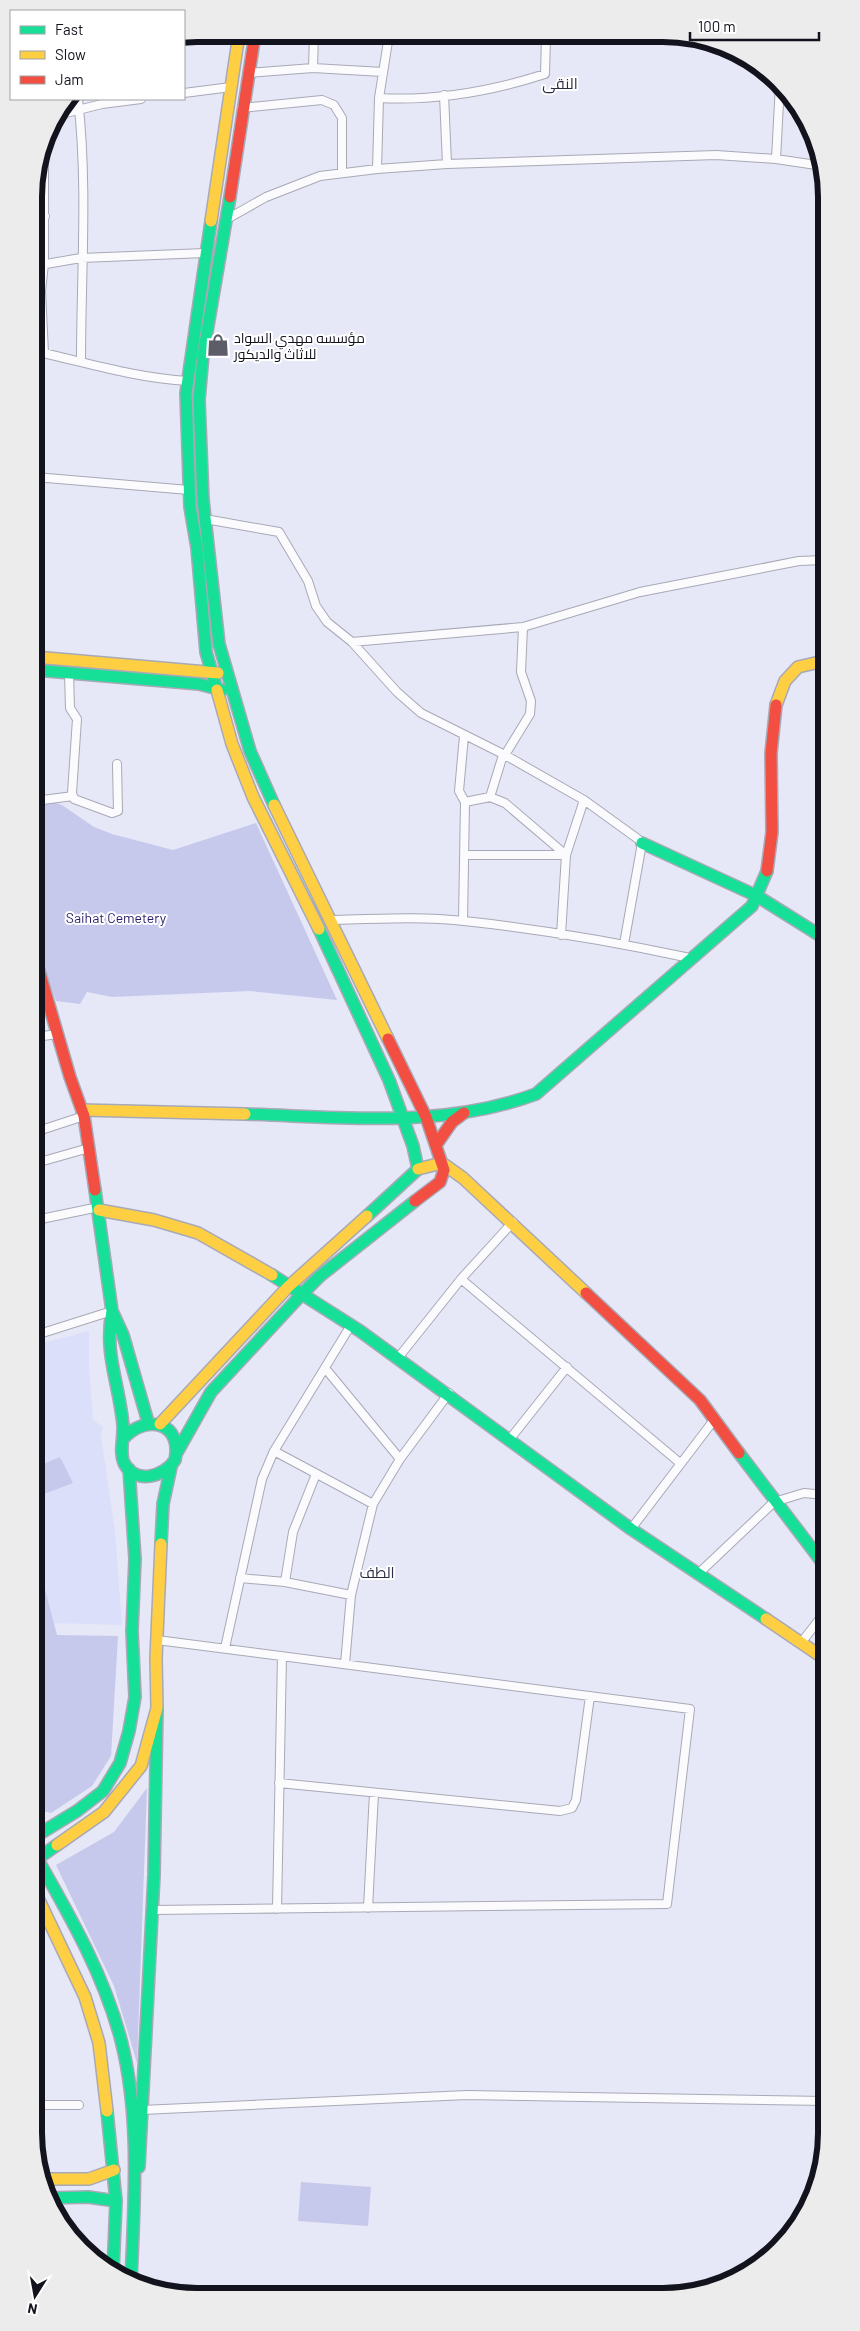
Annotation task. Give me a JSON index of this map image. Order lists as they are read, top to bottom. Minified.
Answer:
{"districts":["النقى","الطف"],"parks":["Saihat Cemetery"],"places":{"shop":["مؤسسه مهدي السواد للاثاث والديكور"]},"legend":["Fast","Slow","Jam"],"scale_bar":"100 m","north":"bottom"}
